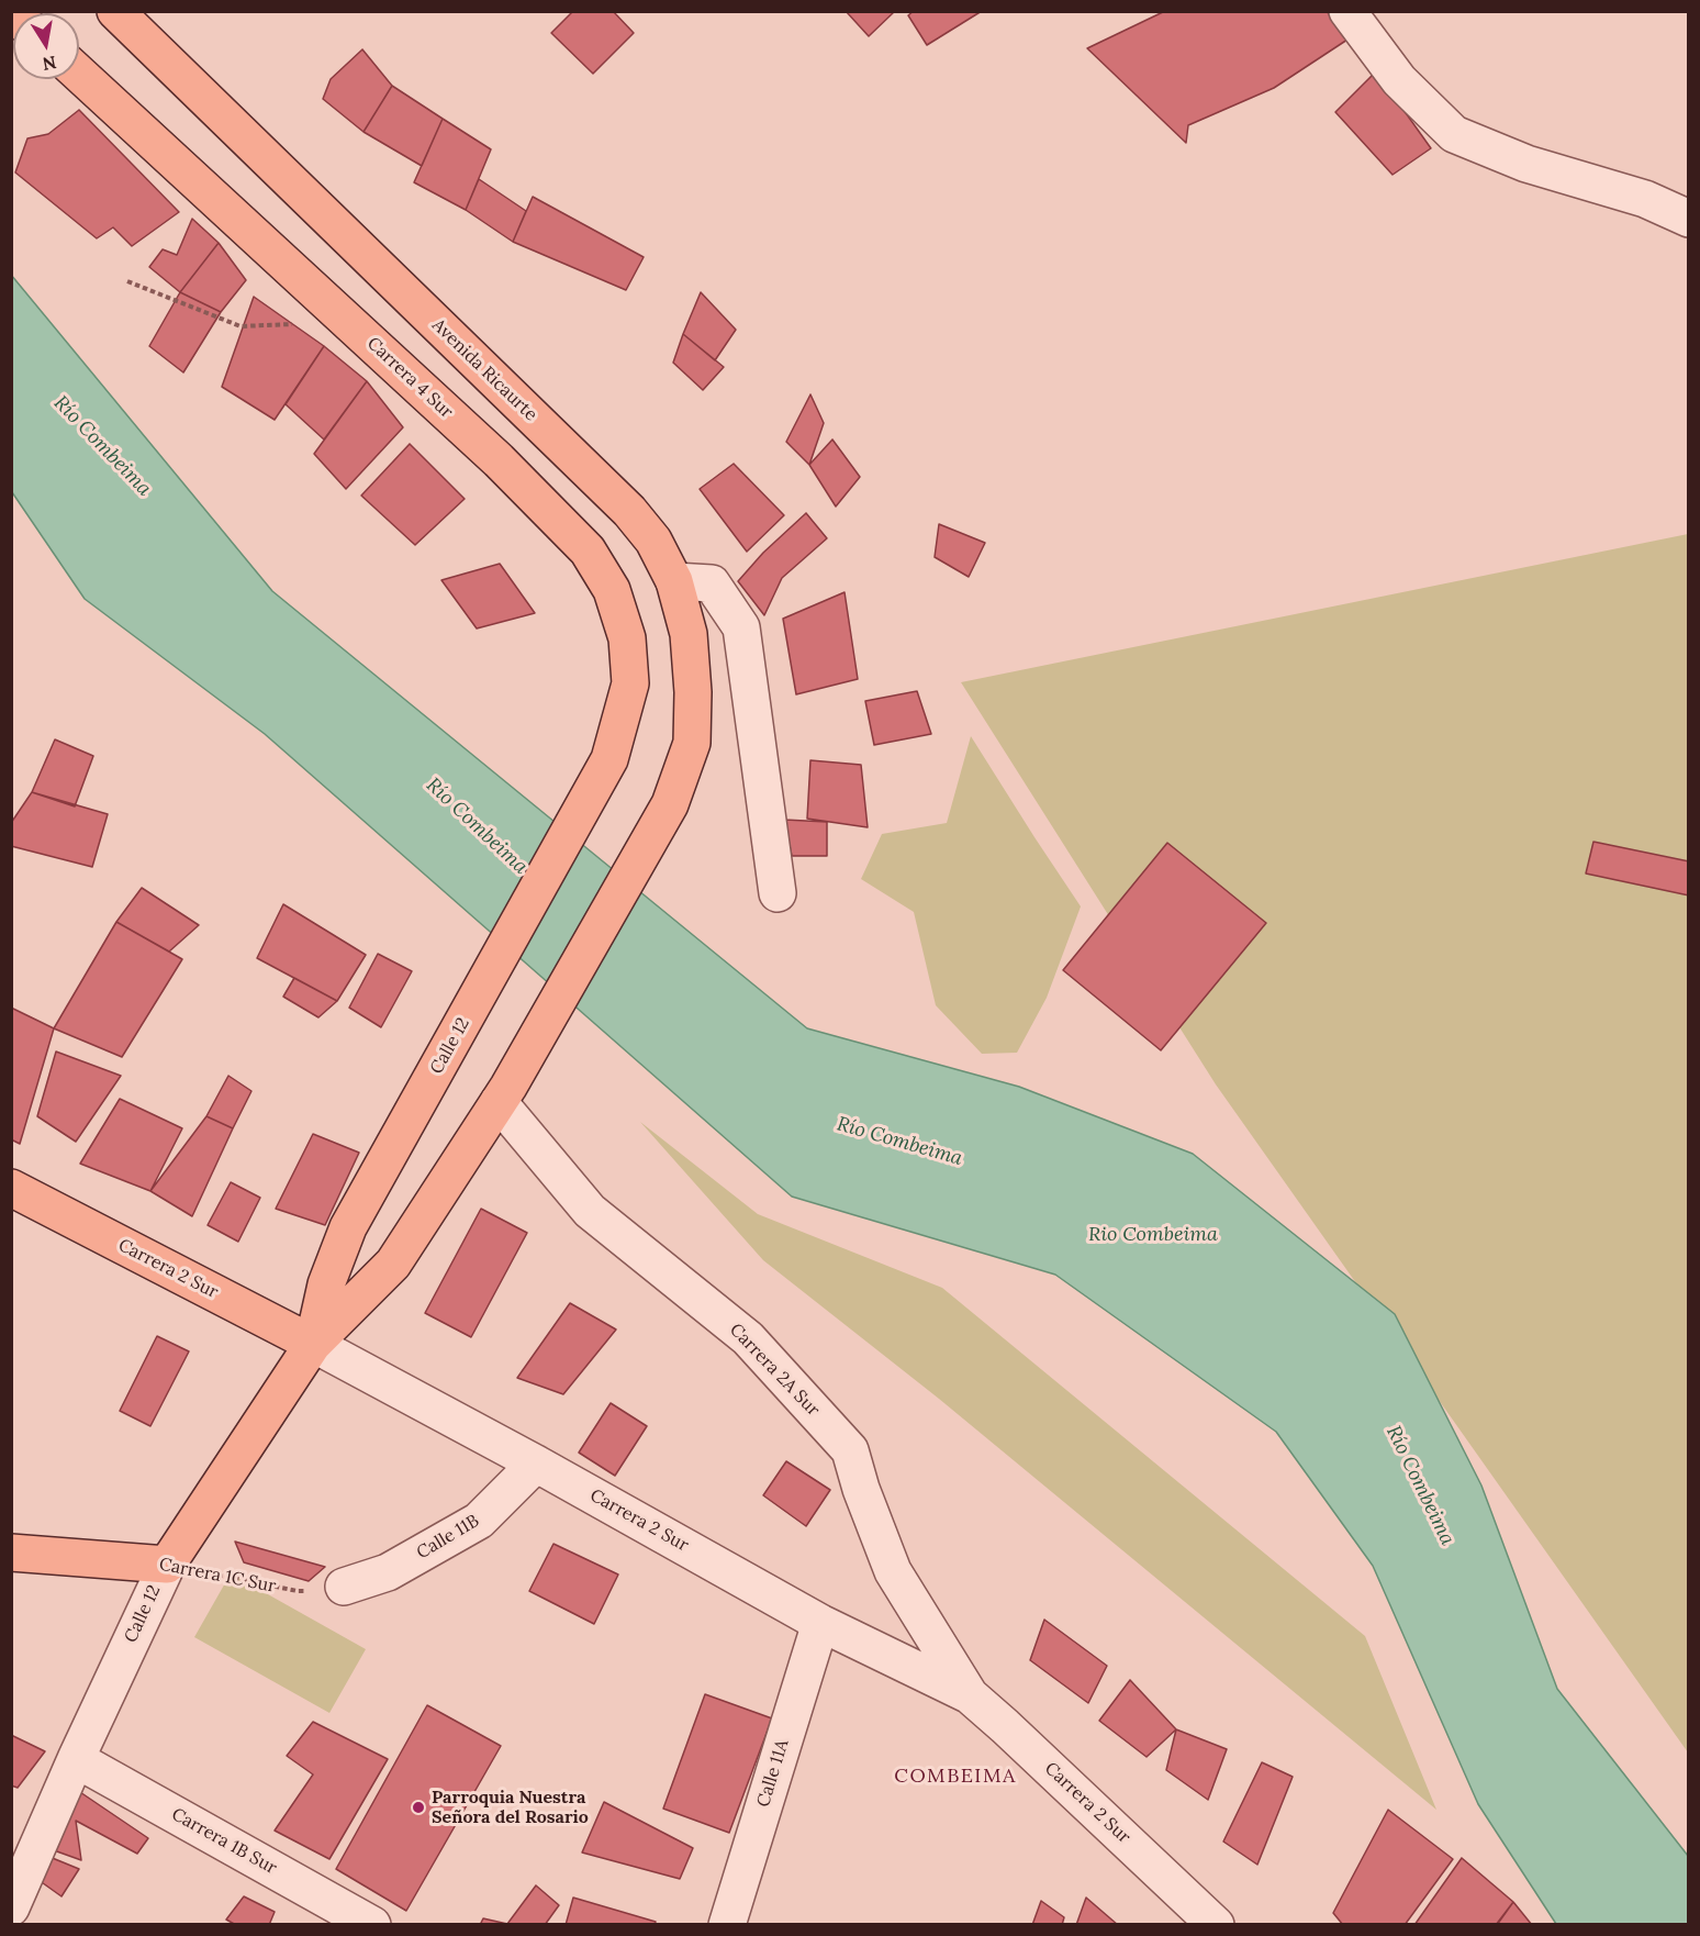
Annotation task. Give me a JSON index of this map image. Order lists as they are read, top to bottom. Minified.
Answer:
{"streets":{"main road":["Avenida Ricaurte","Carrera 4 Sur","Calle 12","Carrera 2 Sur","Carrera 1C Sur"],"street":["Carrera 2A Sur","Calle 11B","Calle 11A","Carrera 1B Sur"]},"crossings":[["Avenida Ricaurte","Calle 12"],["Carrera 4 Sur","Calle 12"],["Calle 12","Carrera 2 Sur"],["Calle 12","Carrera 2A Sur"],["Calle 12","Carrera 1C Sur"],["Calle 12","Carrera 1B Sur"],["Carrera 2 Sur","Carrera 2A Sur"],["Carrera 2 Sur","Calle 11B"],["Carrera 2 Sur","Calle 11A"],["Calle 11B","Carrera 1C Sur"]],"districts":["COMBEIMA"],"water":["Río Combeima","Rio Combeima"],"places":["Parroquia Nuestra Señora del Rosario"],"north":"bottom"}
